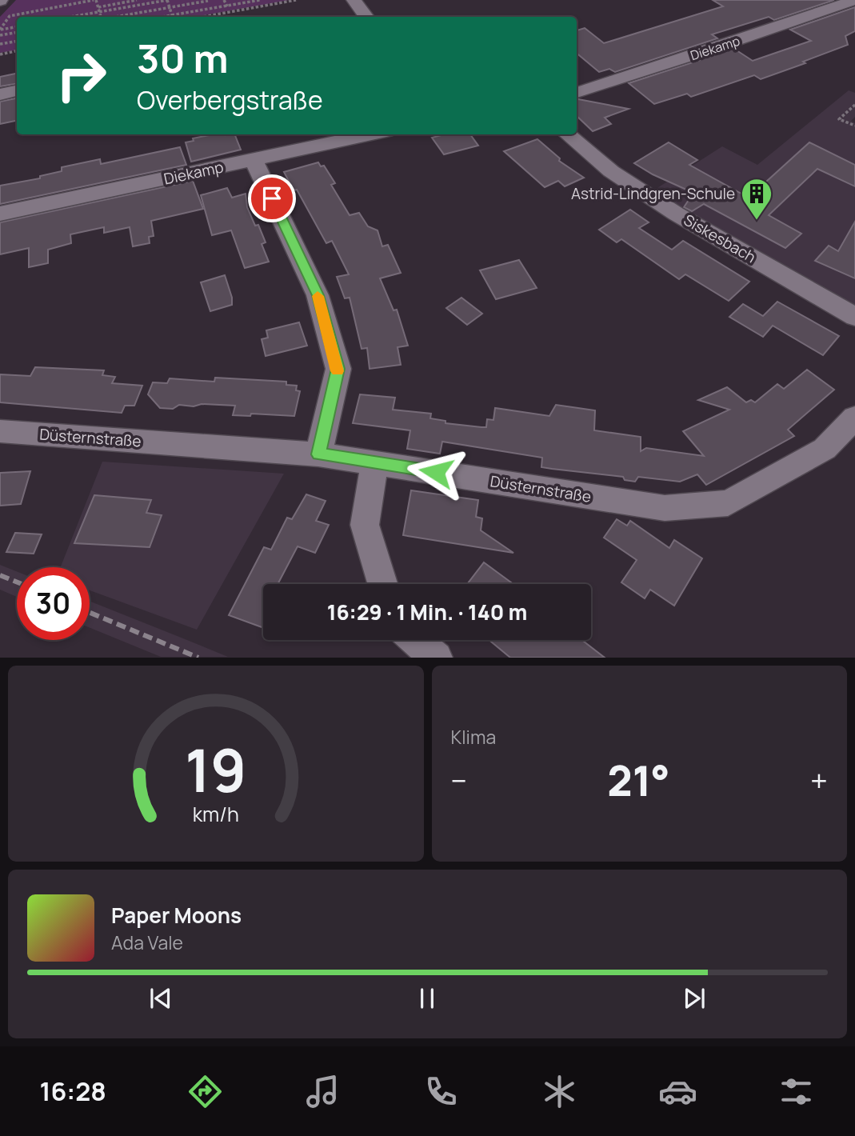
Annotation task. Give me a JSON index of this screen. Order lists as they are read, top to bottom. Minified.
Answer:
{"streets":{"street":["Diekamp","Siskesbach","Düsternstraße"]},"places":{"building":["Astrid-Lindgren-Schule"]},"page":{"turn":["30 m","Overbergstraße"],"limit":"30","trip":"16:29 · 1 Min. · 140 m","tile":"Klima","heat":["−","21°","+"],"song":["Paper Moons","Ada Vale"],"tabs":"16:28","gauge":["19","km/h"]}}
